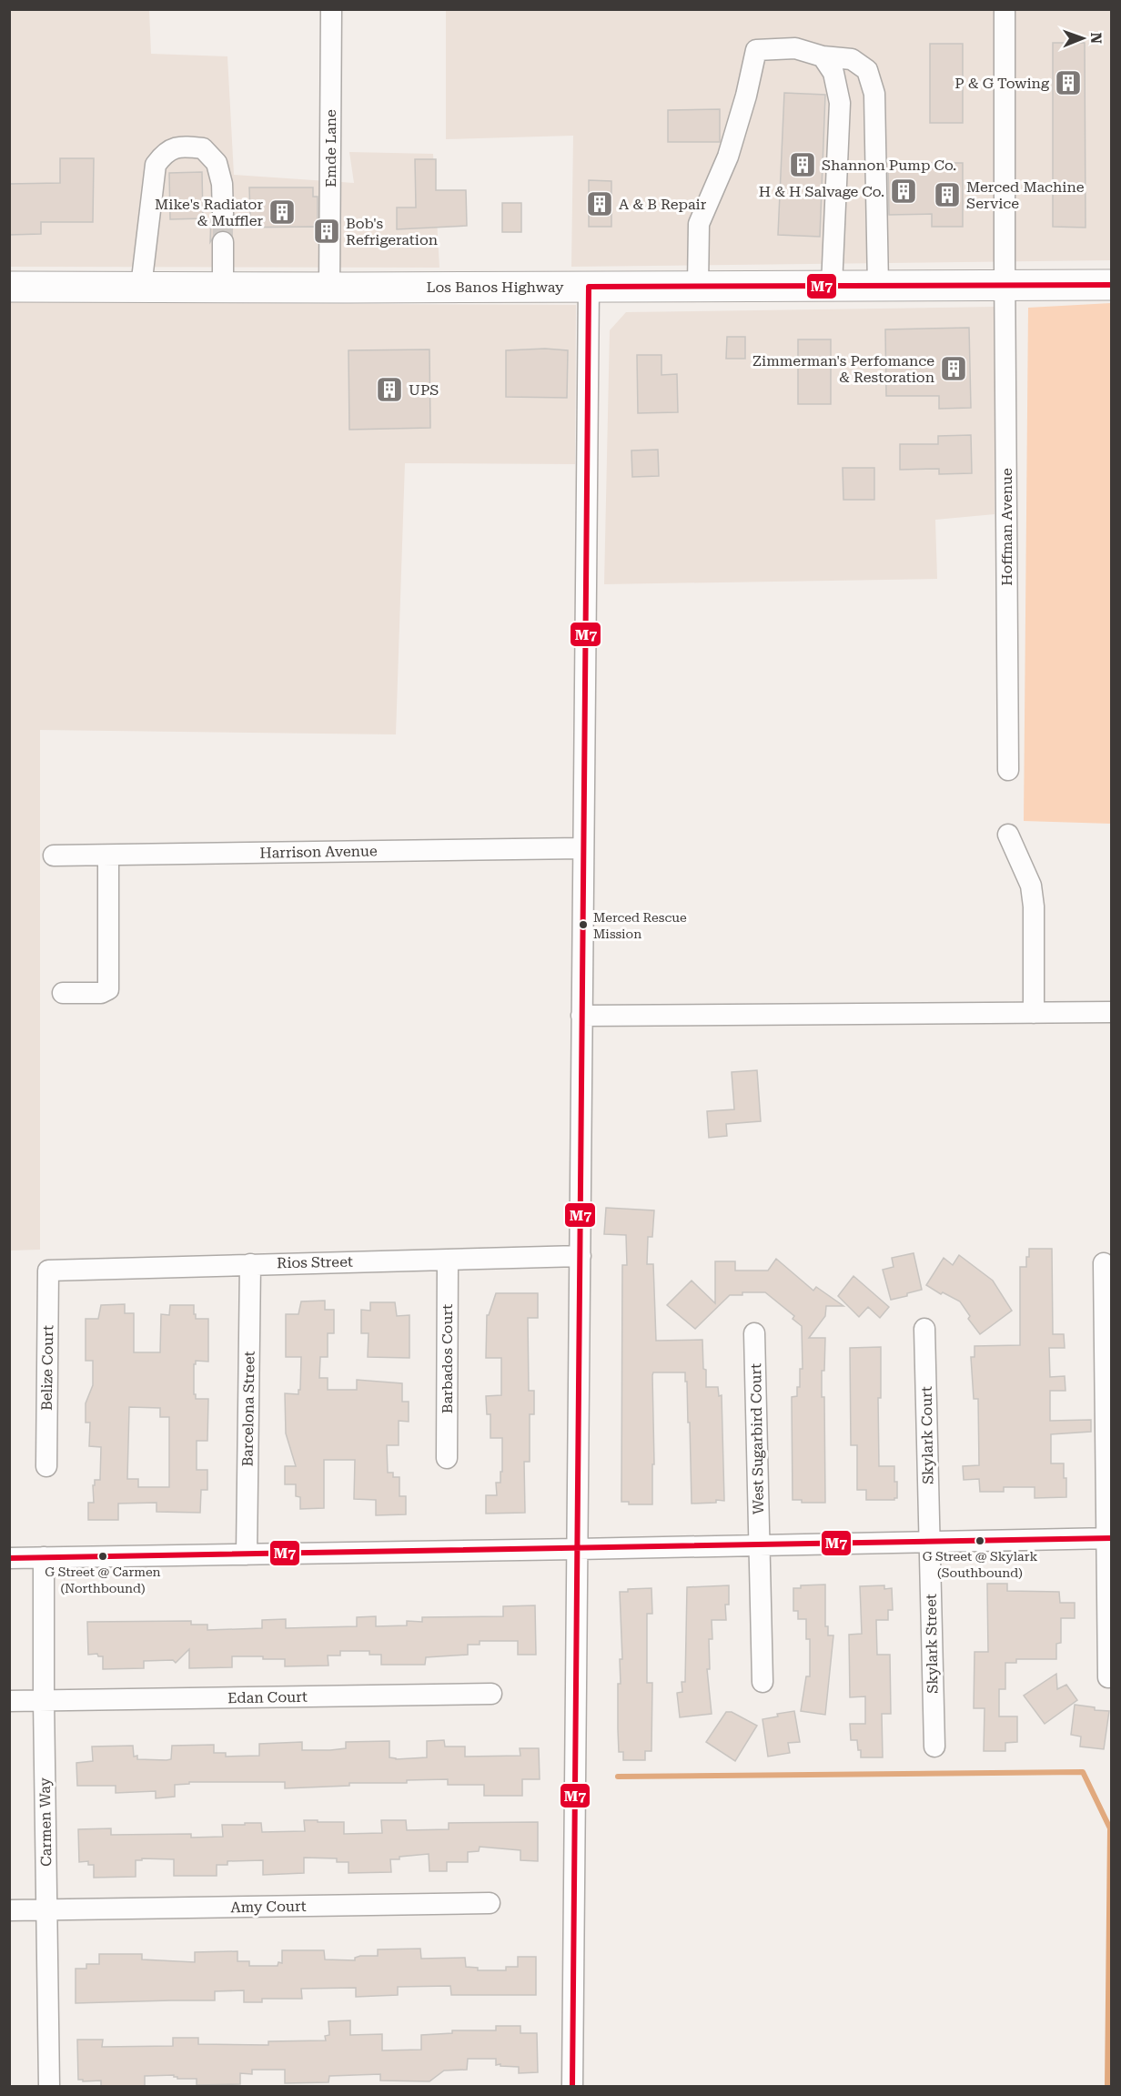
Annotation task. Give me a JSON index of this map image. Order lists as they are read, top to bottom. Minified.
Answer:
{"streets":{"highway":["Los Banos Highway"],"street":["Emde Lane","Hoffman Avenue","Harrison Avenue","Rios Street","Barbados Court","Belize Court","Barcelona Street","Skylark Court","West Sugarbird Court","Skylark Street","Edan Court","Carmen Way","Amy Court"]},"crossings":[["Emde Lane","Los Banos Highway"],["Los Banos Highway","Hoffman Avenue"],["Rios Street","Barbados Court"],["Rios Street","Belize Court"],["Rios Street","Barcelona Street"],["Skylark Court","Skylark Street"],["Edan Court","Carmen Way"],["Carmen Way","Amy Court"]],"places":{"building":["P & G Towing","Shannon Pump Co.","H & H Salvage Co.","Merced Machine Service","A & B Repair","Mike's Radiator & Muffler","Bob's Refrigeration","Zimmerman's Perfomance & Restoration","UPS"],"other":["Merced Rescue Mission","G Street @ Skylark (Southbound)","G Street @ Carmen (Northbound)"]},"lines":["transit line M7"],"north":"right"}
